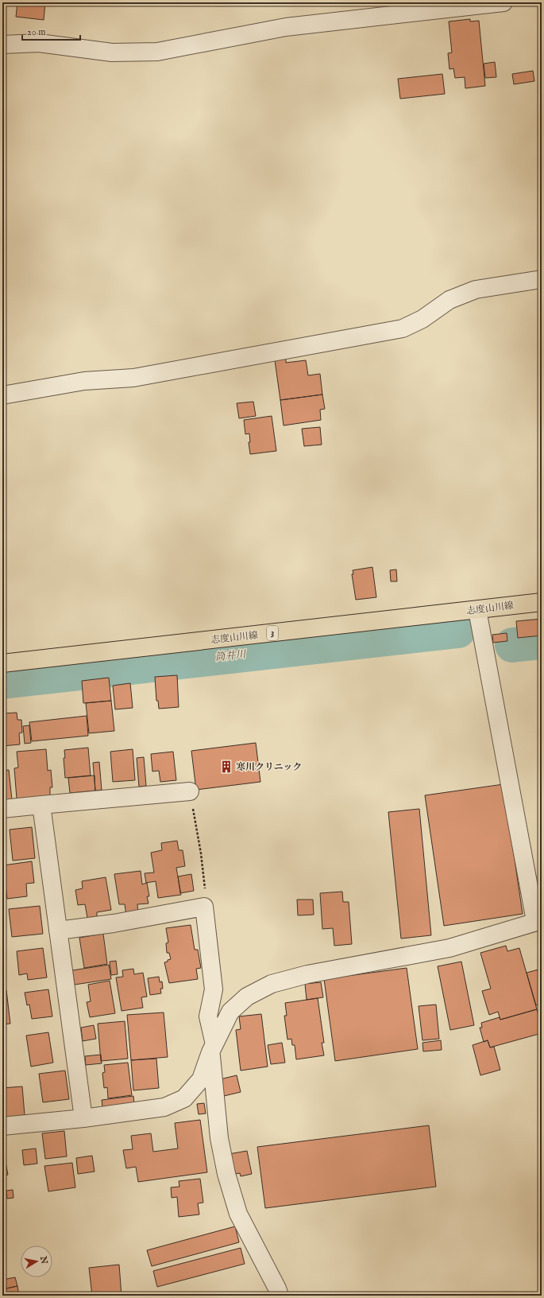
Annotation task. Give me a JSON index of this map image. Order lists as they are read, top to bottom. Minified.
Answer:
{"streets":{"main road":["志度山川線","3"]},"water":["筒井川"],"places":{"building":["寒川クリニック"]},"scale_bar":"20 m","north":"right"}
